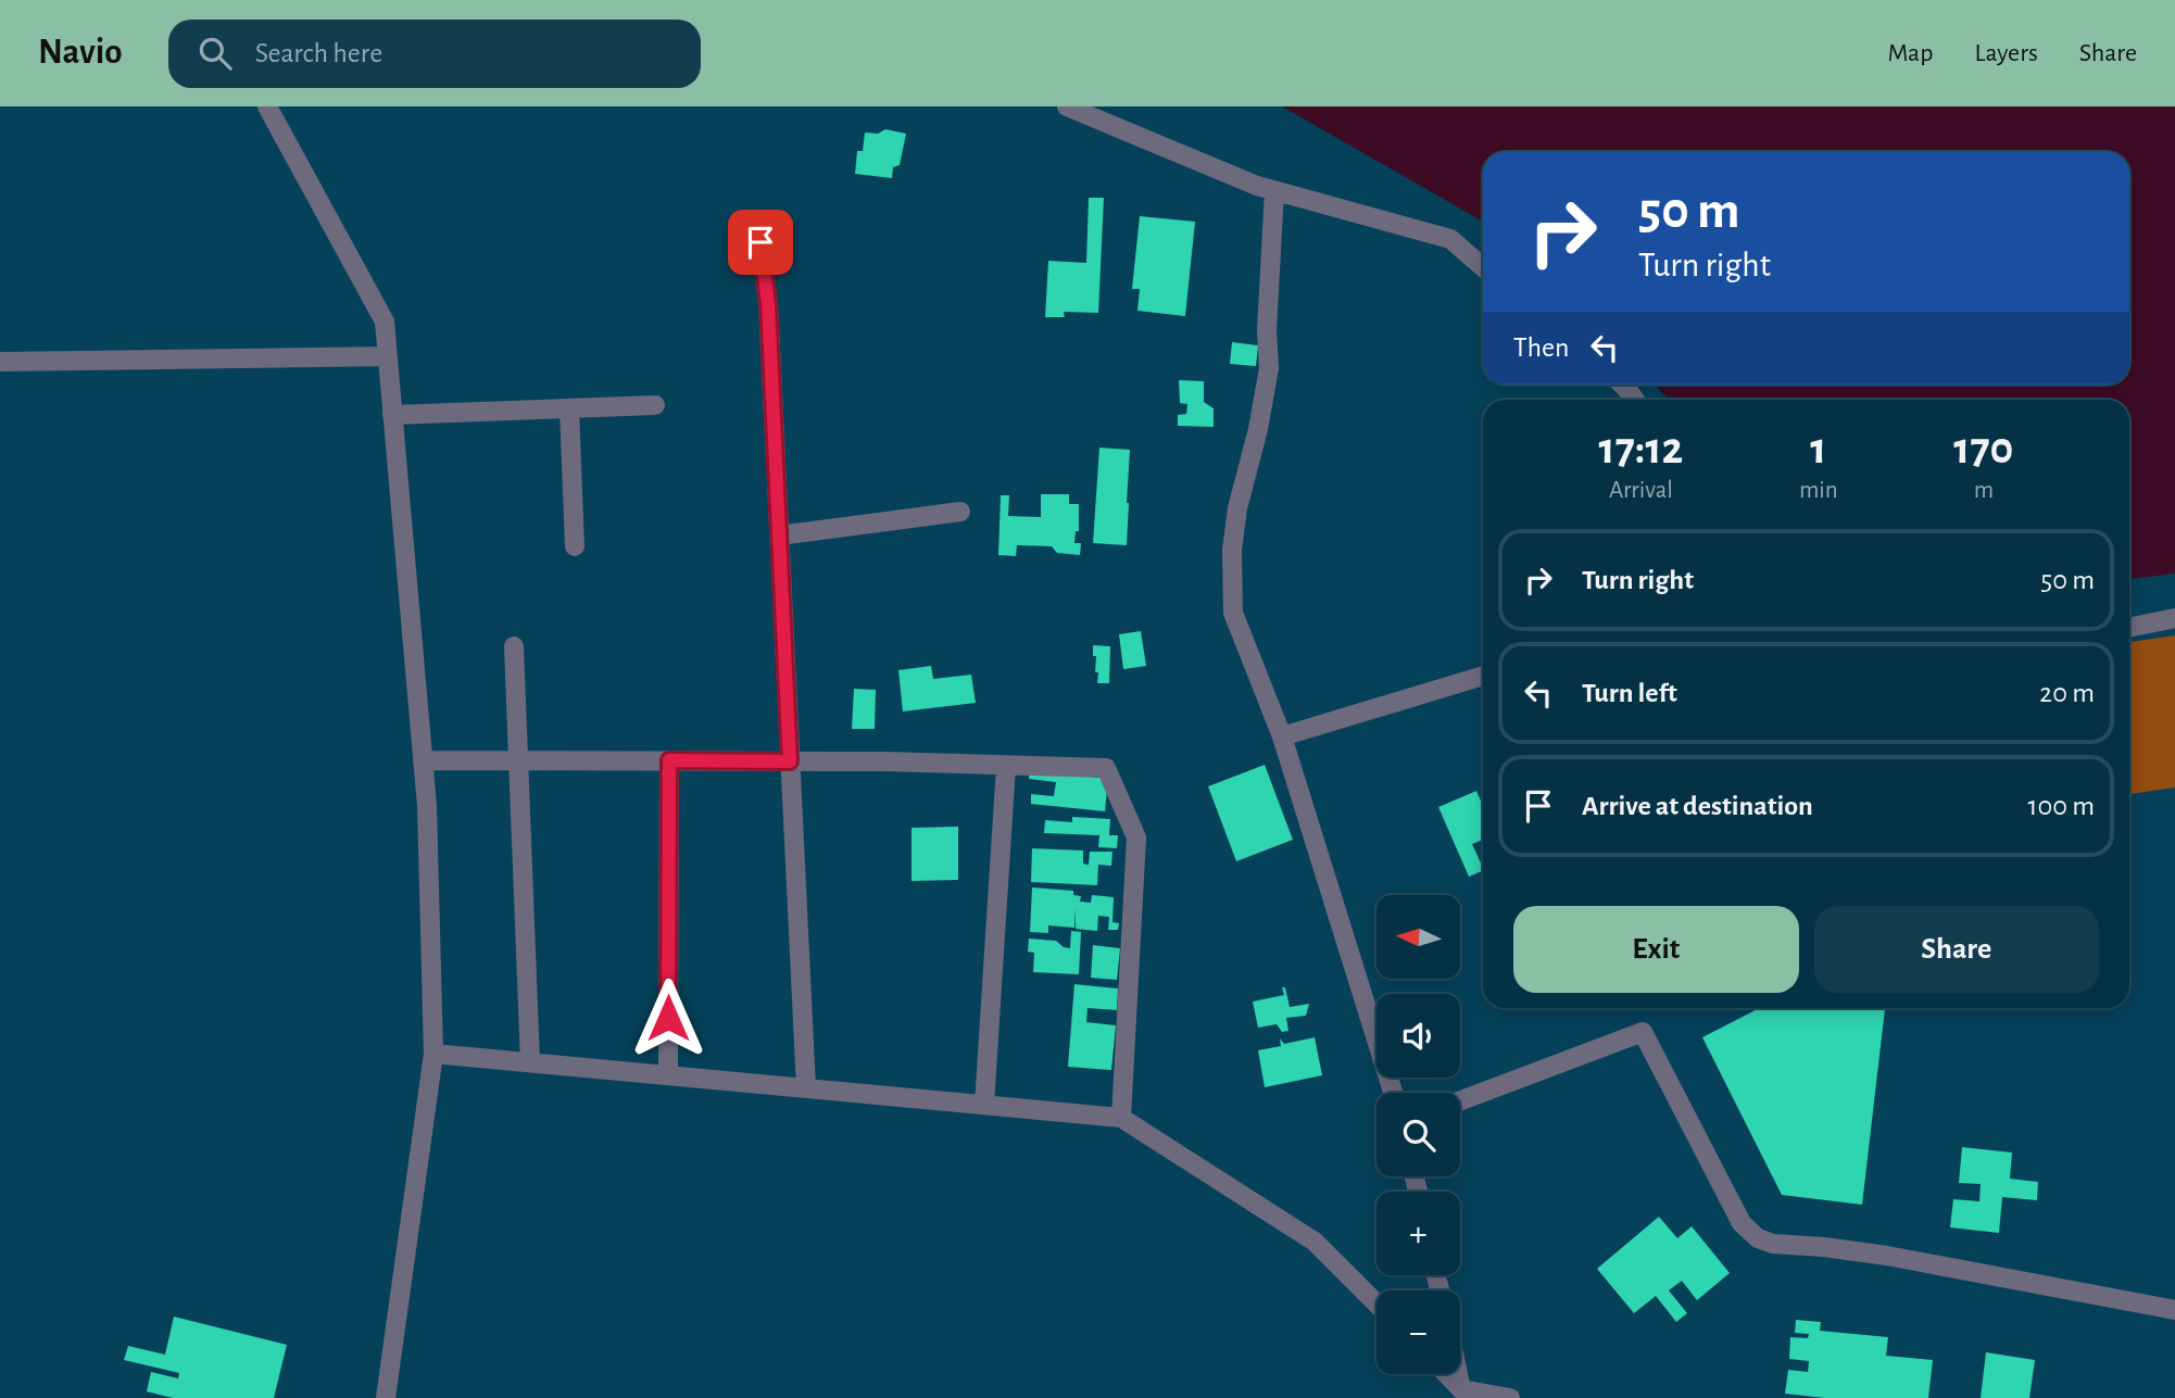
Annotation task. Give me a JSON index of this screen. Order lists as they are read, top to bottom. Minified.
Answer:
{"north":"left","page":{"header":"Navio","search":"Search here","nav":["Map","Layers","Share"],"turn":["50 m","Turn right"],"then":"Then","eta":["17:12","Arrival","1","min","170","m"],"list":[{"name":"Turn right","value":"50 m"},{"name":"Turn left","value":"20 m"},{"name":"Arrive at destination","value":"100 m"}],"buttons":["Exit","Share"],"map_buttons":["+","−"]}}
